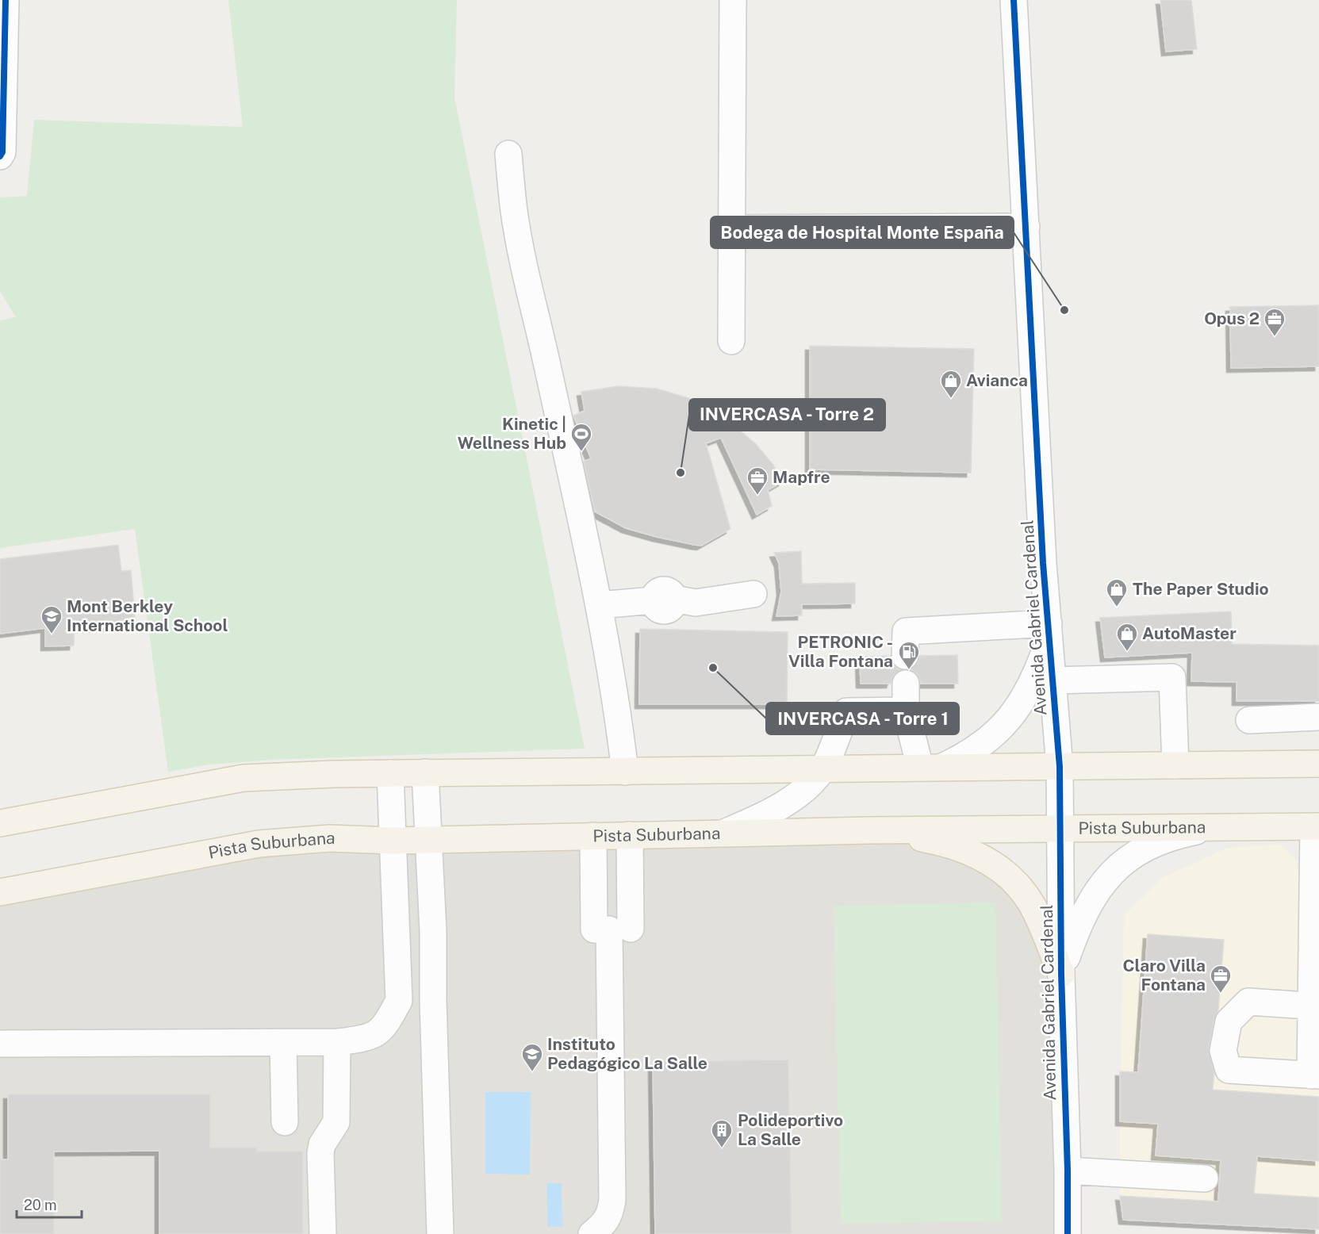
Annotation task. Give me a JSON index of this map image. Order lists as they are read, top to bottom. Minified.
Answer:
{"streets":{"main road":["Pista Suburbana"],"street":["Avenida Gabriel Cardenal"]},"crossings":[["Avenida Gabriel Cardenal","Pista Suburbana"]],"places":{"other":["Bodega de Hospital Monte España","INVERCASA - Torre 2","INVERCASA - Torre 1"],"office":["Opus 2","Mapfre","Claro Villa Fontana"],"shop":["Avianca","The Paper Studio","AutoMaster"],"sports":["Kinetic | Wellness Hub"],"school or university":["Mont Berkley International School","Instituto Pedagógico La Salle"],"fuel station":["PETRONIC - Villa Fontana"],"building":["Polideportivo La Salle"]},"scale_bar":"20 m"}
